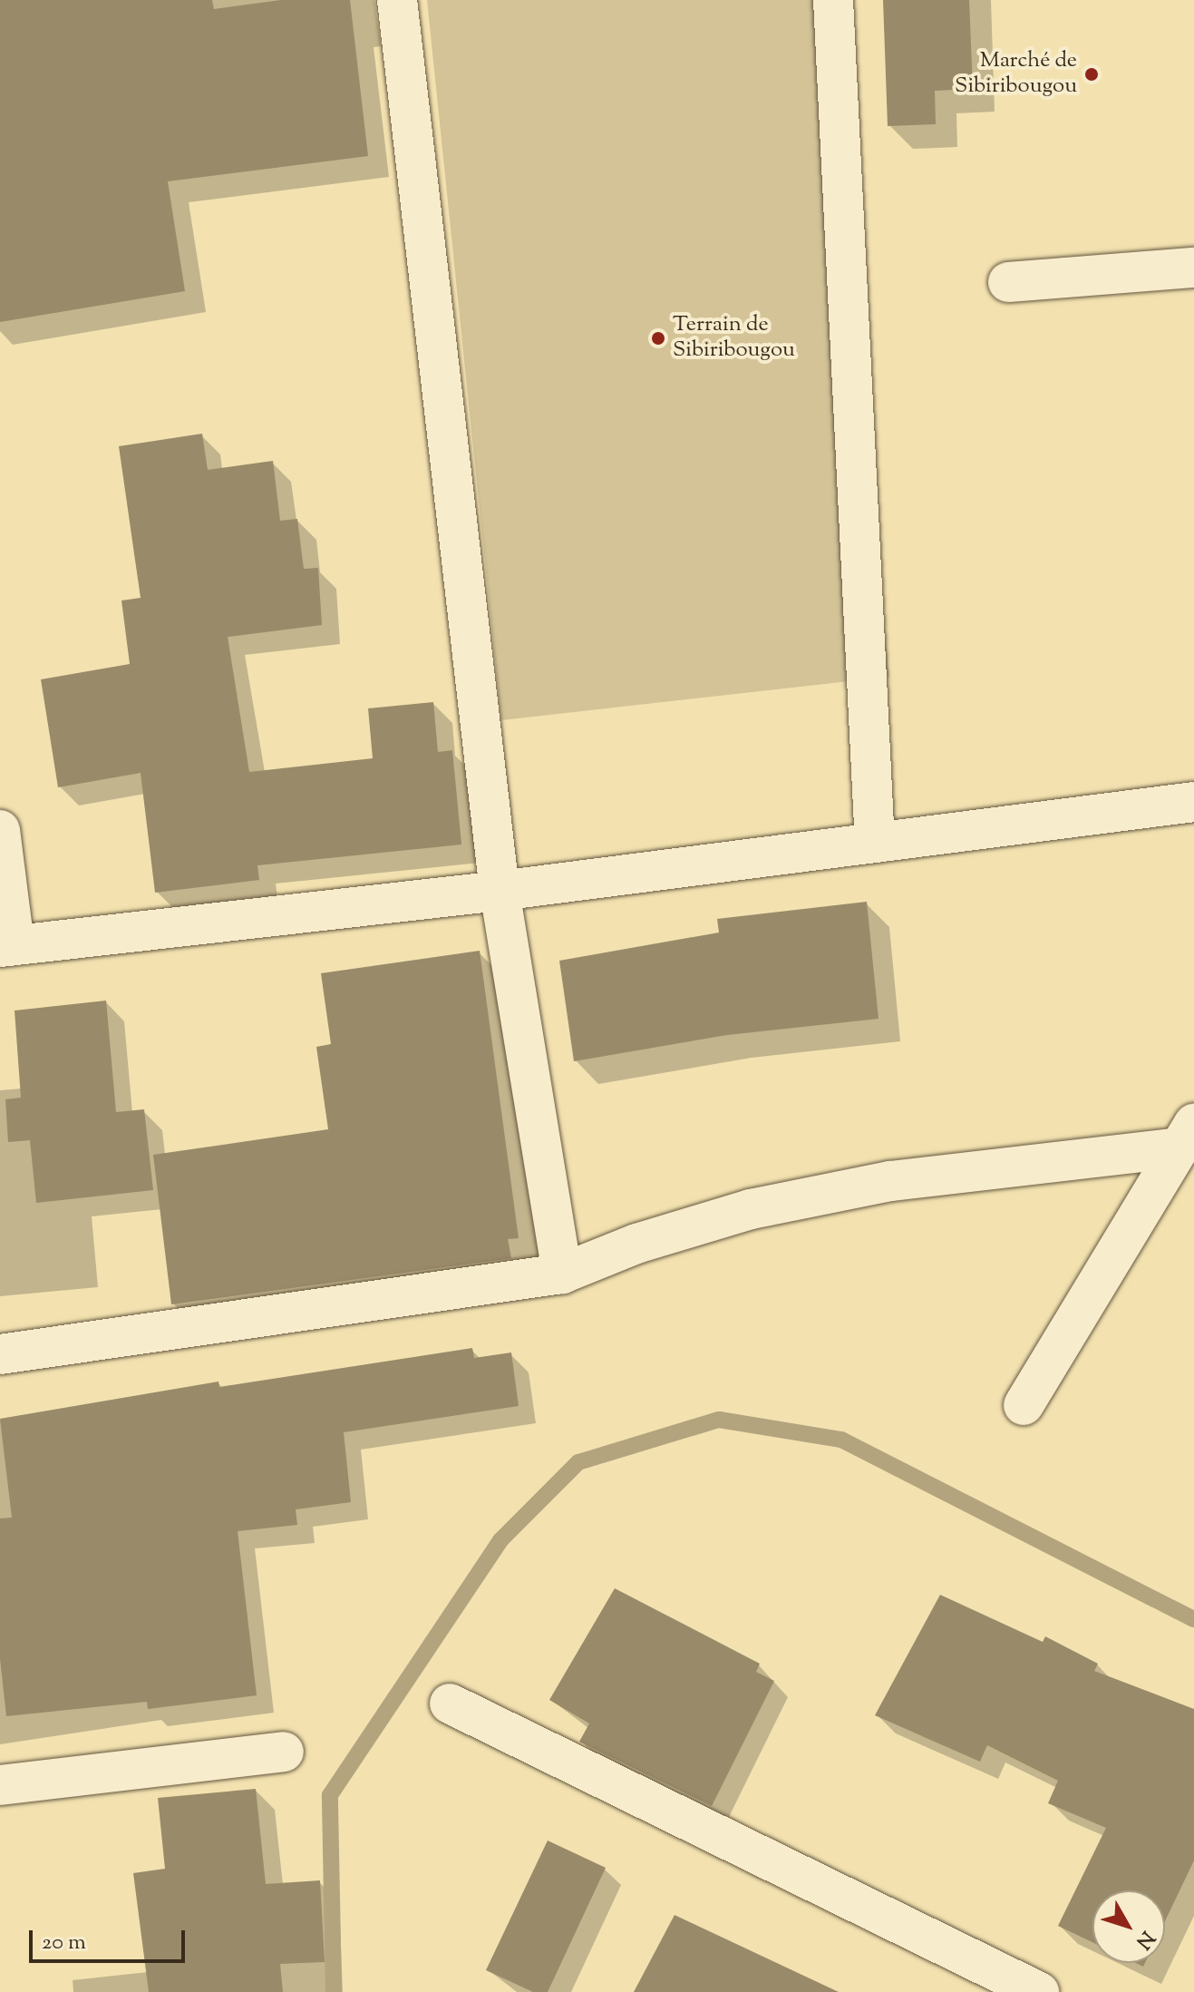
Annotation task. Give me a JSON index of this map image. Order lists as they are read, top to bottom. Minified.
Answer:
{"places":["Marché de Sibiribougou","Terrain de Sibiribougou"],"scale_bar":"20 m","north":"bottom right"}
